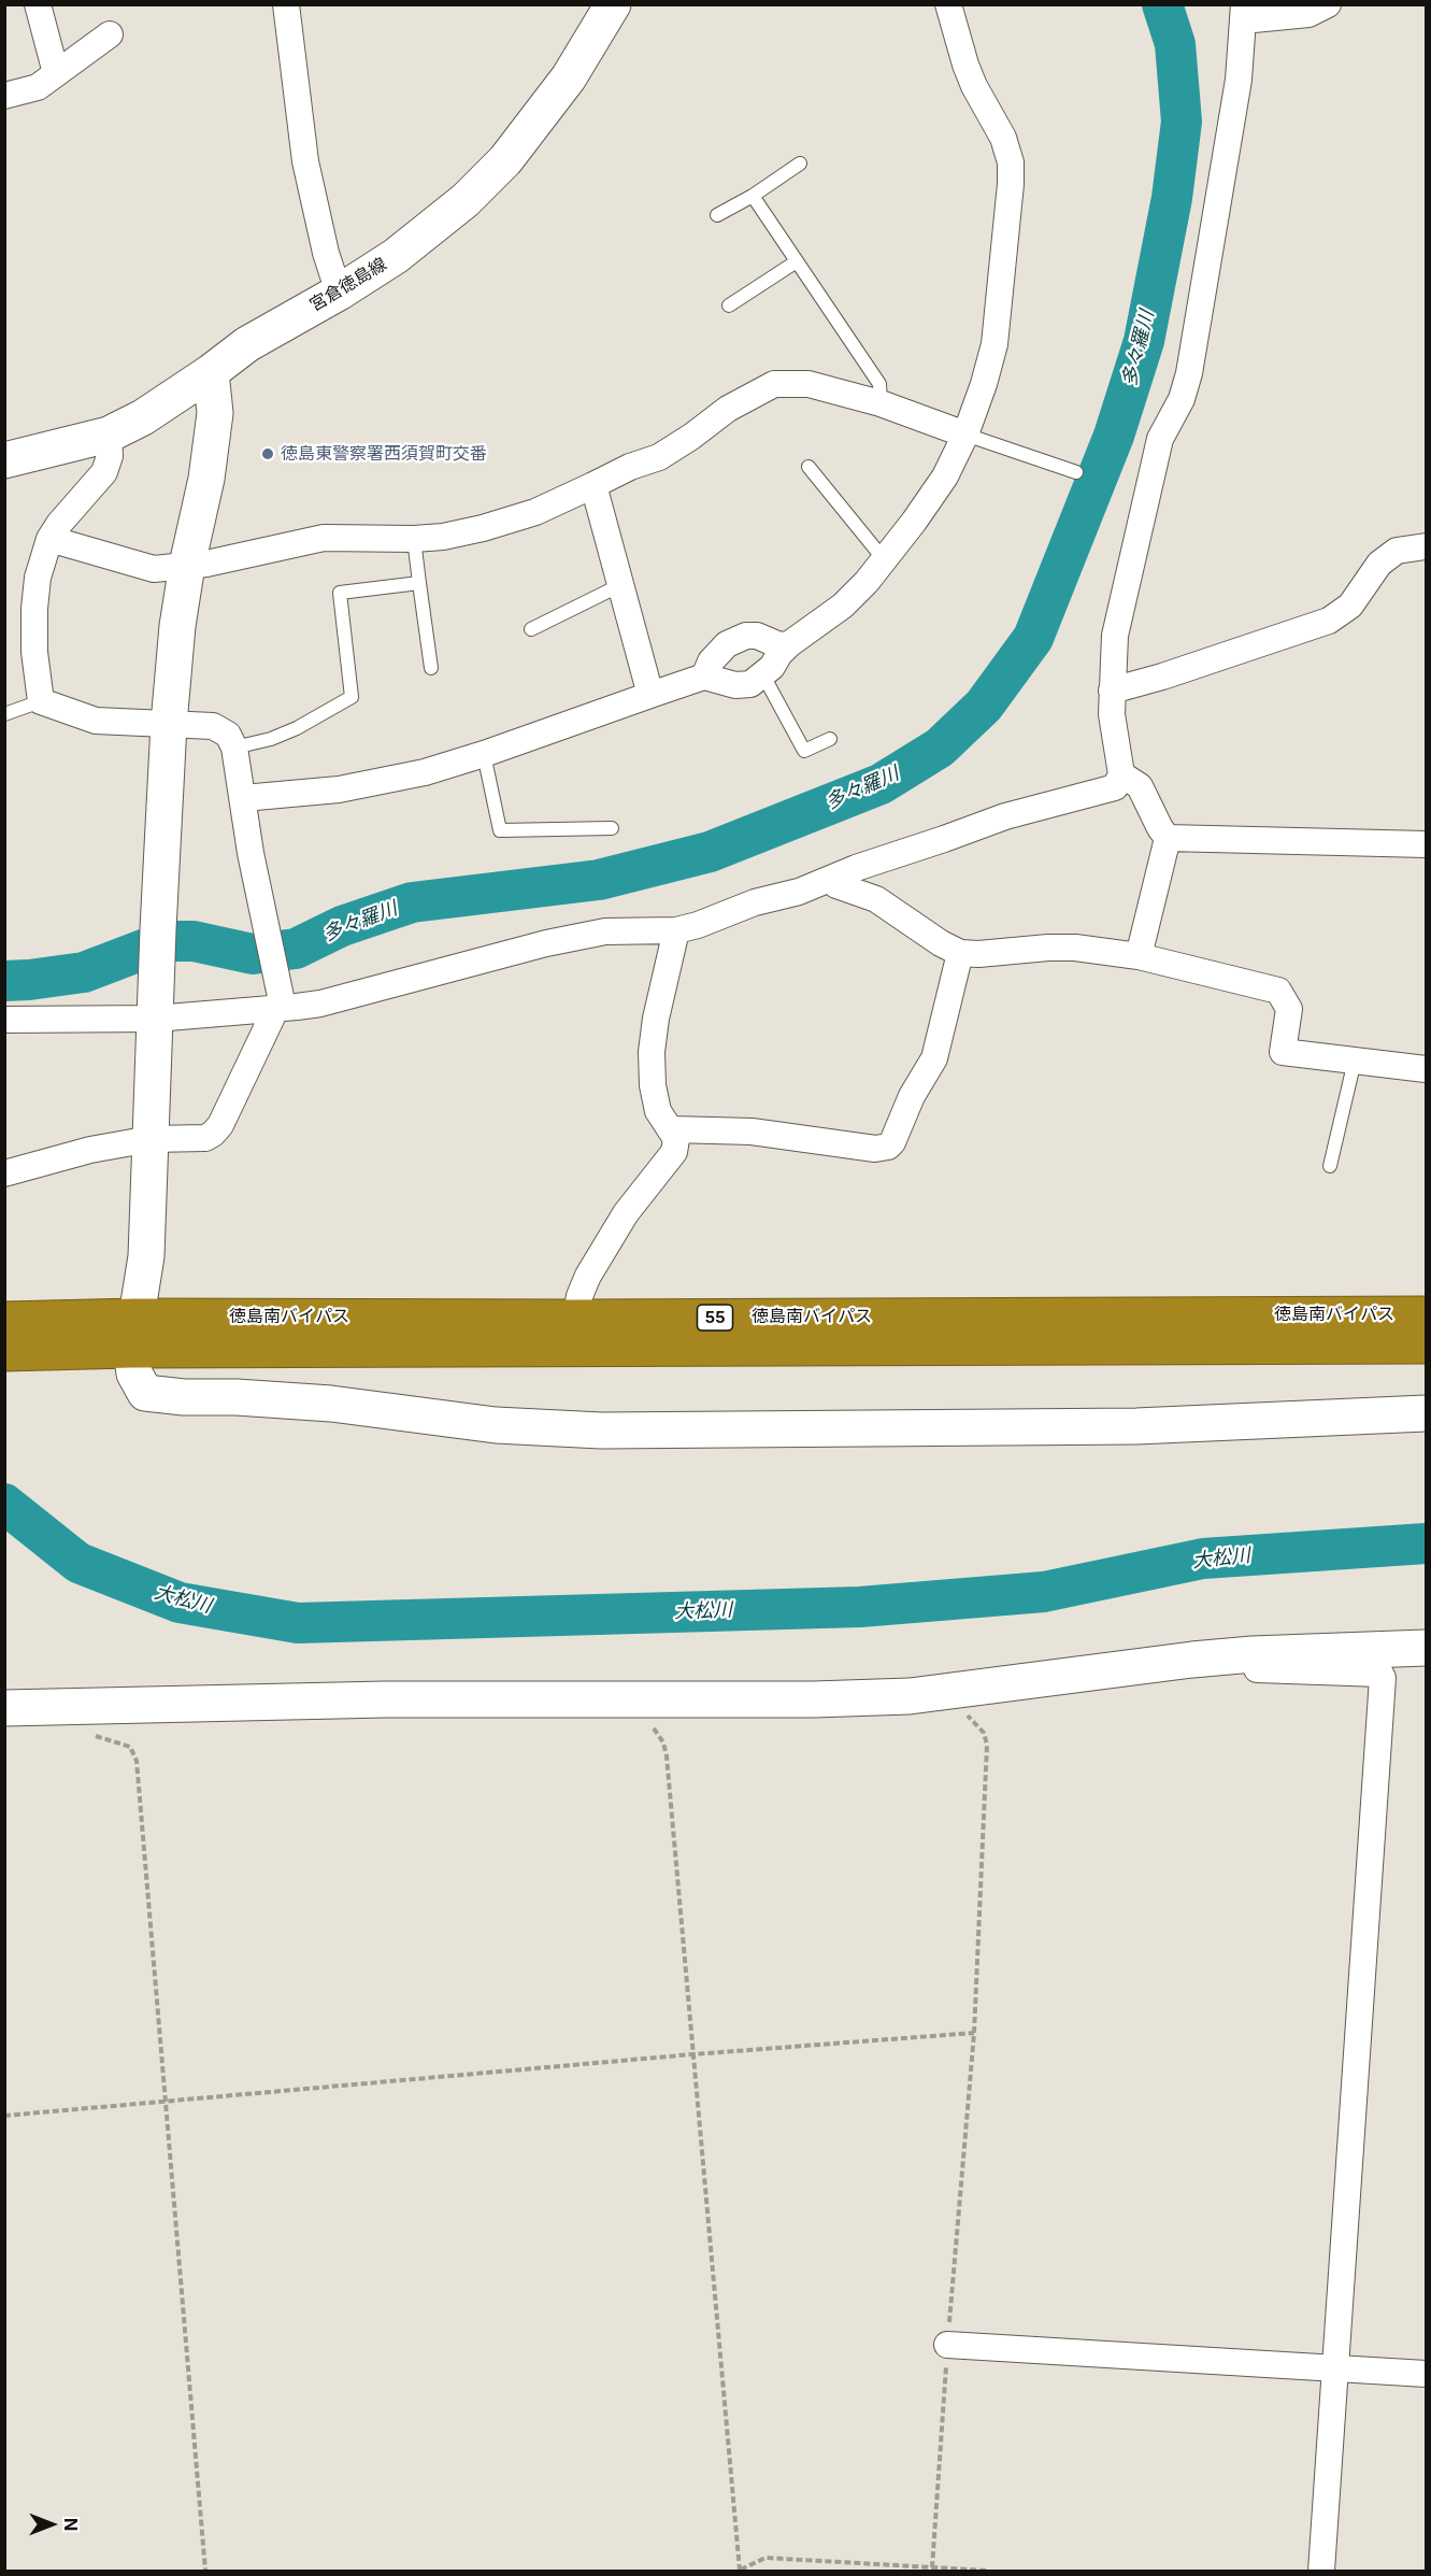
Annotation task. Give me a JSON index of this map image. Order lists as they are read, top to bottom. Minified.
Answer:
{"streets":{"highway":["徳島南バイパス","55"],"street":["宮倉徳島線"]},"water":["多々羅川","大松川"],"places":["徳島東警察署西須賀町交番"],"north":"right"}
